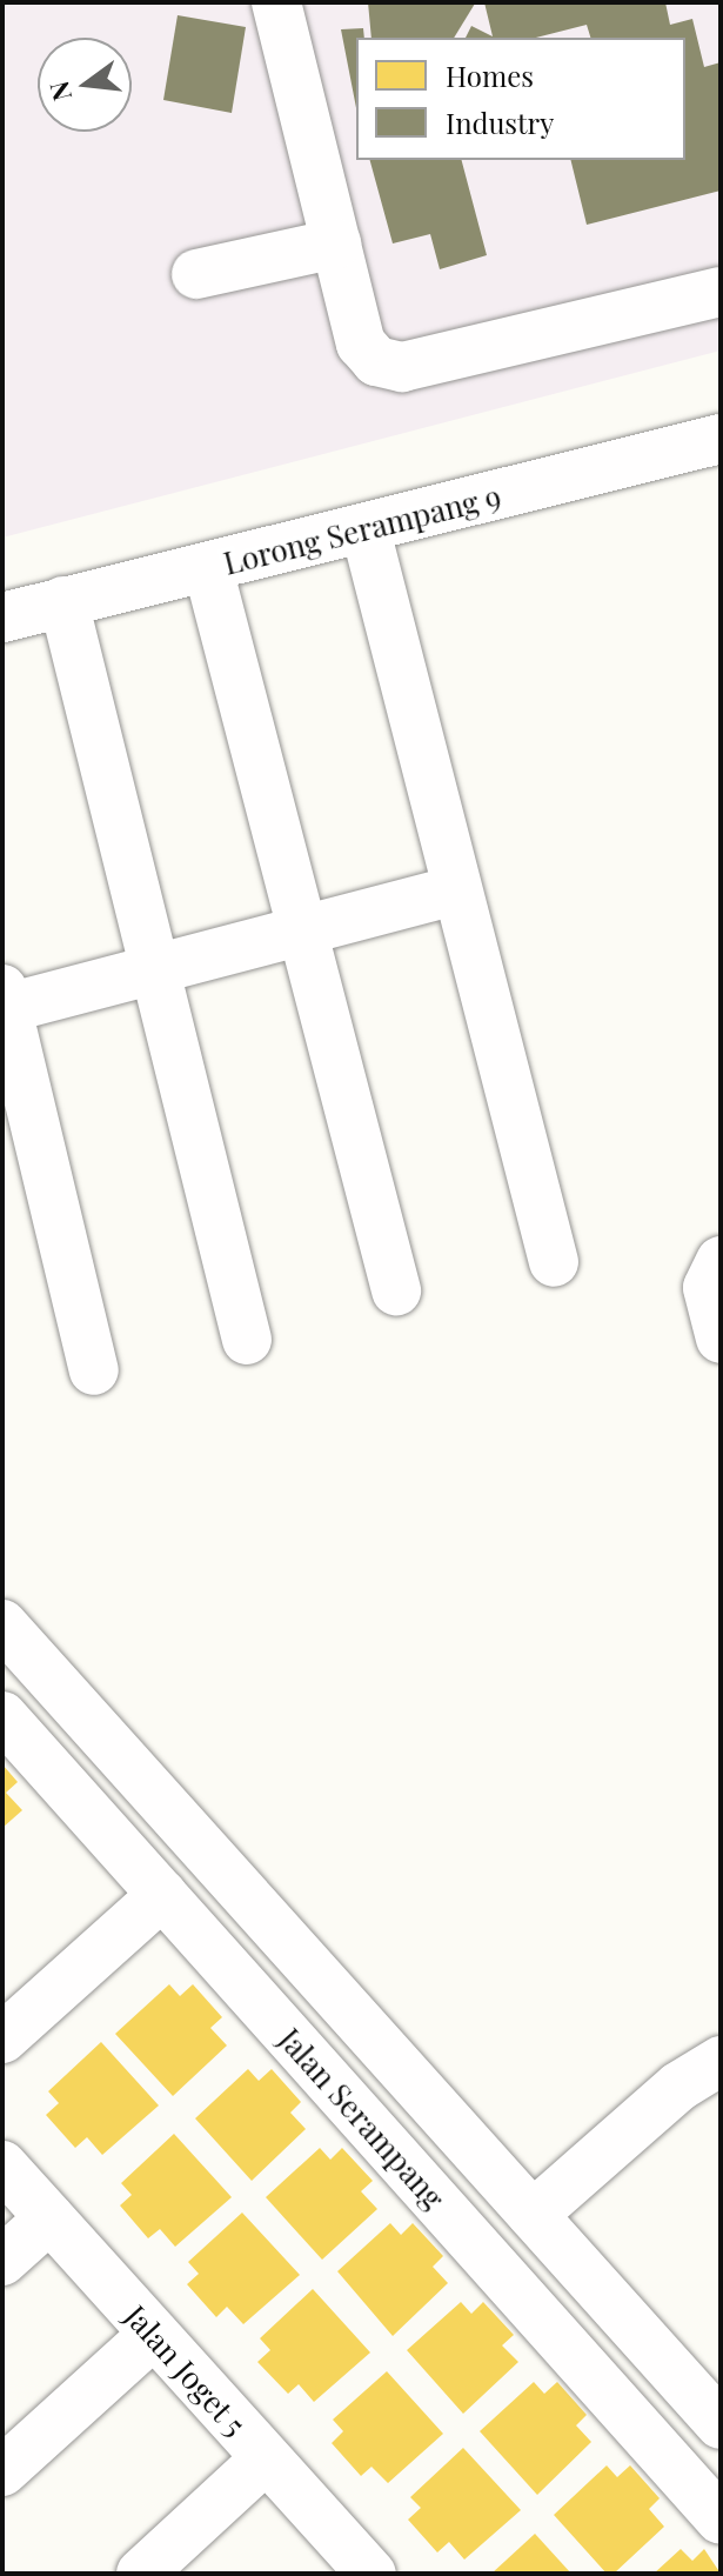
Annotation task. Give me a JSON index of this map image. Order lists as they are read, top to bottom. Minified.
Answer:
{"streets":{"street":["Lorong Serampang 9","Jalan Serampang","Jalan Joget 5"]},"legend":["Homes","Industry"],"north":"left"}
